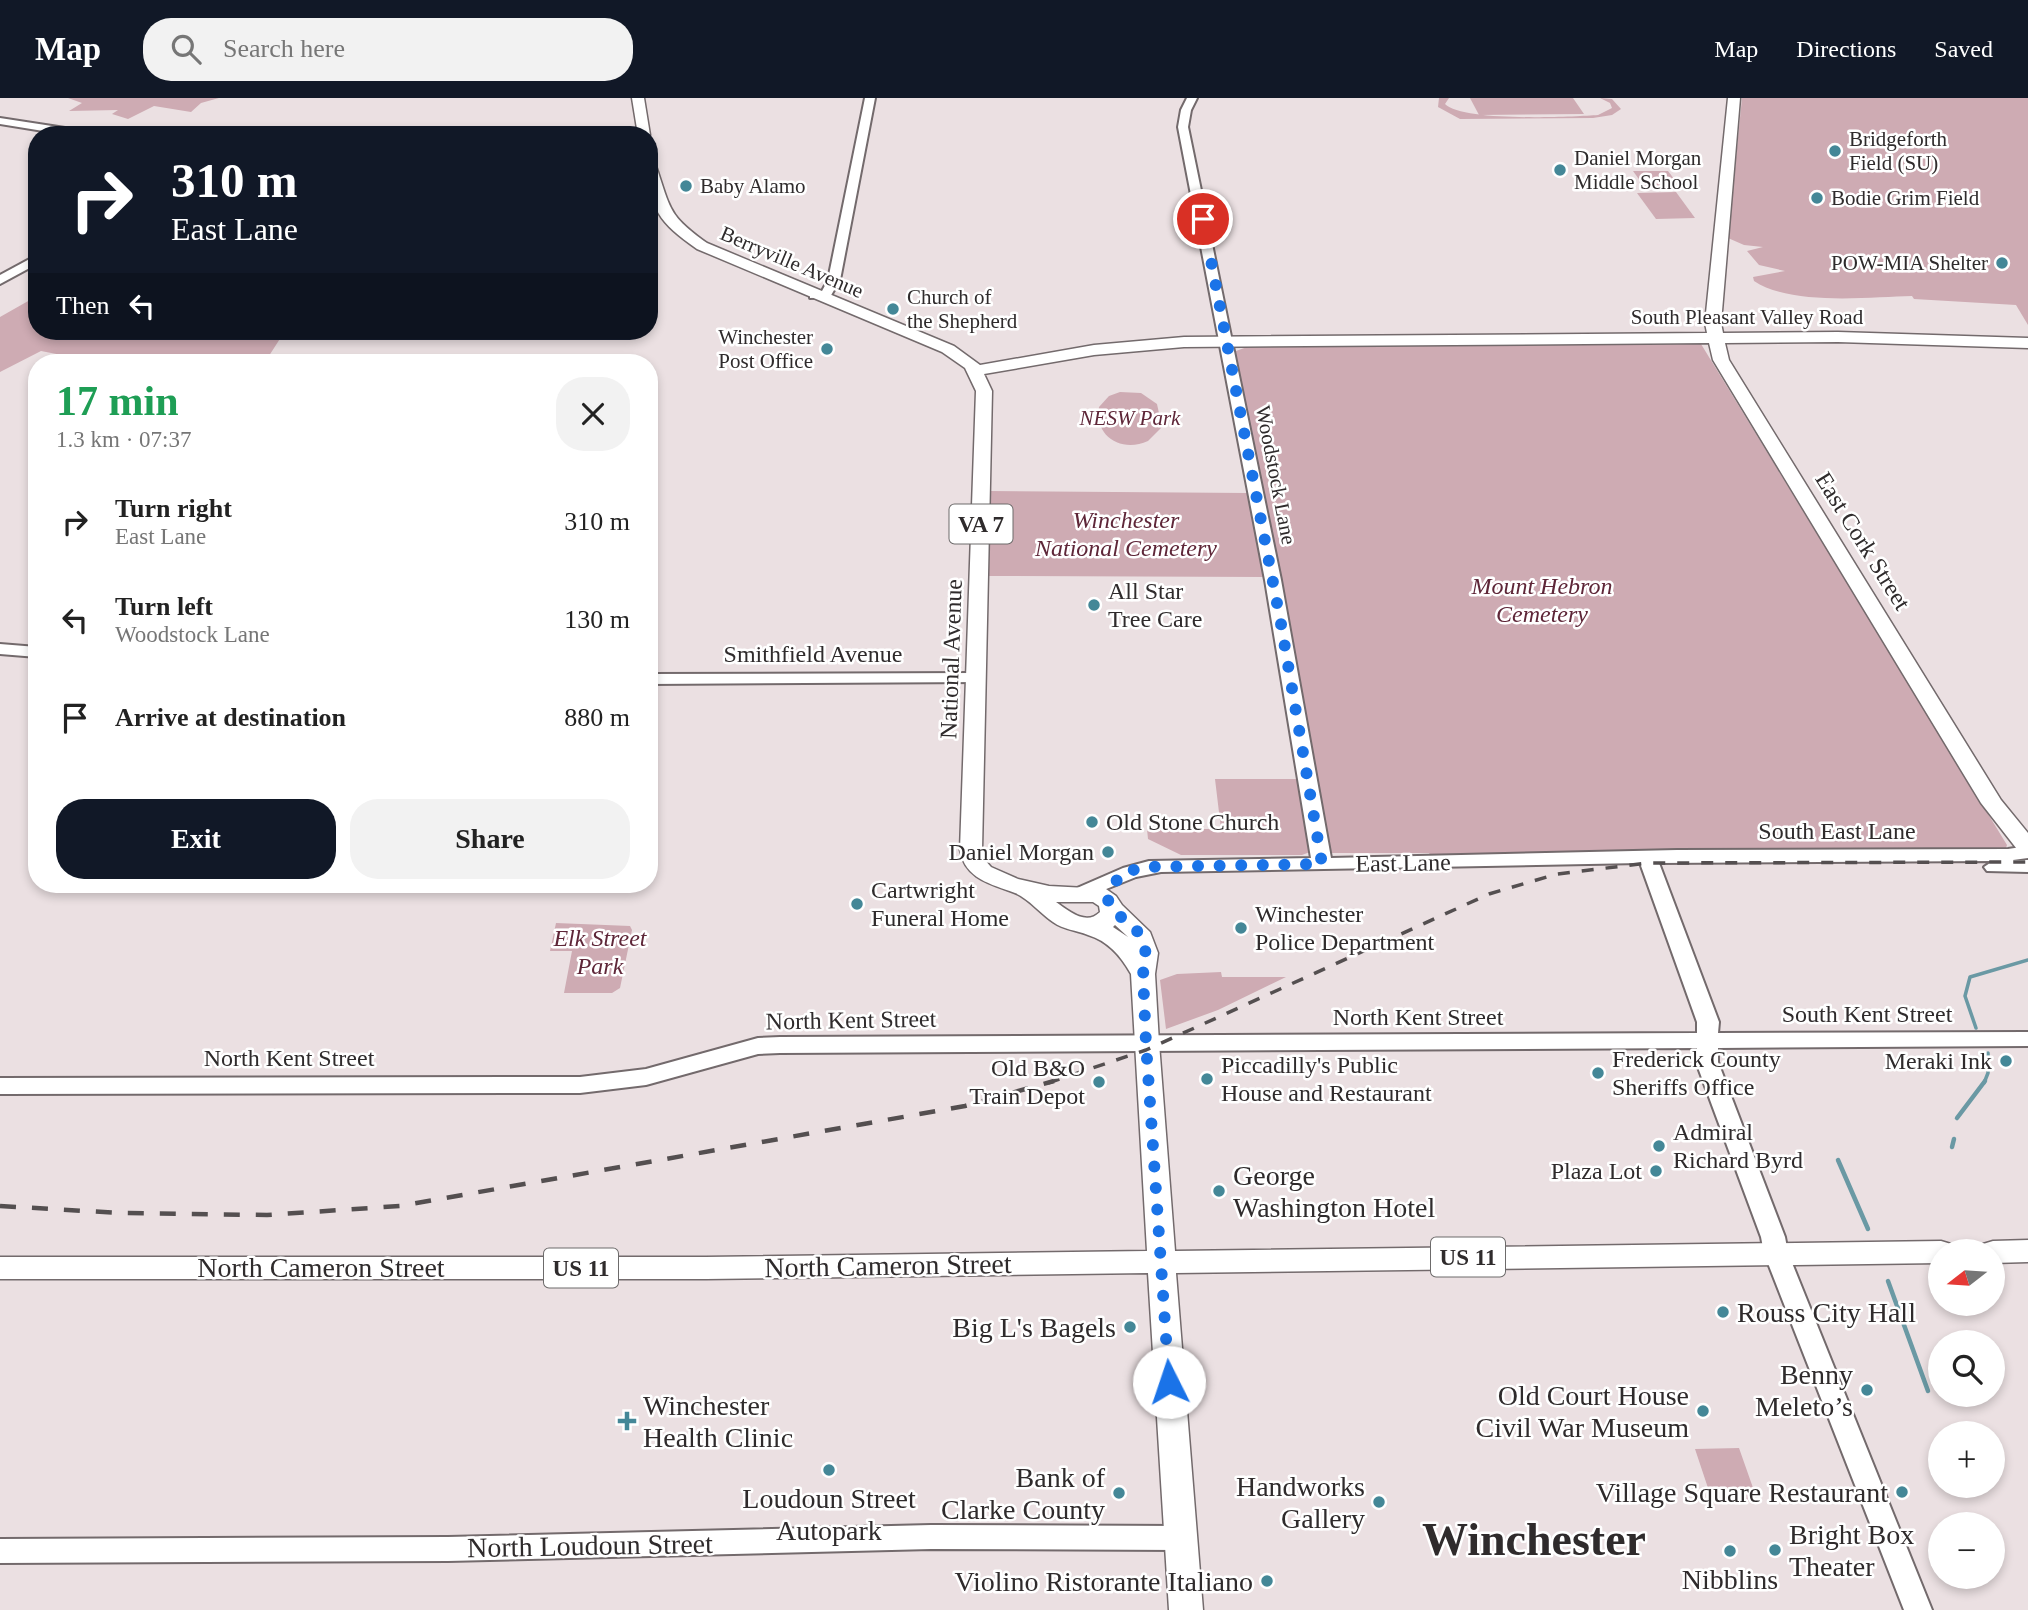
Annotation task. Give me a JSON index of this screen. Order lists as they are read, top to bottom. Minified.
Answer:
{"streets":{"main road":["Berryville Avenue","South Pleasant Valley Road","VA 7","East Cork Street","National Avenue","US 11","North Cameron Street"],"street":["Woodstock Lane","Smithfield Avenue","South East Lane","East Lane","South Kent Street","North Kent Street","North Loudoun Street"]},"crossings":[["Berryville Avenue","National Avenue"],["South Pleasant Valley Road","East Cork Street"],["Woodstock Lane","East Lane"],["VA 7","National Avenue"],["VA 7","East Lane"],["VA 7","North Kent Street"],["VA 7","North Cameron Street"],["East Cork Street","South East Lane"],["Smithfield Avenue","National Avenue"],["National Avenue","East Lane"],["South East Lane","East Lane"],["South Kent Street","North Kent Street"],["US 11","North Cameron Street"]],"districts":["Winchester"],"parks":["NESW Park","Winchester National Cemetery","Mount Hebron Cemetery","Elk Street Park"],"places":{"other":["Bridgeforth Field (SU)","Daniel Morgan Middle School","Baby Alamo","Bodie Grim Field","POW-MIA Shelter","Church of the Shepherd","Winchester Post Office","All Star Tree Care","Old Stone Church","Daniel Morgan","Cartwright Funeral Home","Winchester Police Department","Meraki Ink","Frederick County Sheriffs Office","Piccadilly's Public House and Restaurant","Old B&O Train Depot","Admiral Richard Byrd","Plaza Lot","George Washington Hotel","Rouss City Hall","Big L's Bagels","Benny Meleto’s","Old Court House Civil War Museum","Loudoun Street Autopark","Village Square Restaurant","Bank of Clarke County","Handworks Gallery","Bright Box Theater","Nibblins","Violino Ristorante Italiano"],"health":["Winchester Health Clinic"]},"north":"left","page":{"header":"Map","search":"Search here","nav":["Map","Directions","Saved"],"turn":["310 m","East Lane"],"then":"Then","heading":["17 min","1.3 km · 07:37"],"list":[{"name":"Turn right","note":"East Lane","value":"310 m"},{"name":"Turn left","note":"Woodstock Lane","value":"130 m"},{"name":"Arrive at destination","value":"880 m"}],"buttons":["Exit","Share"],"map_buttons":["+","−"]}}
